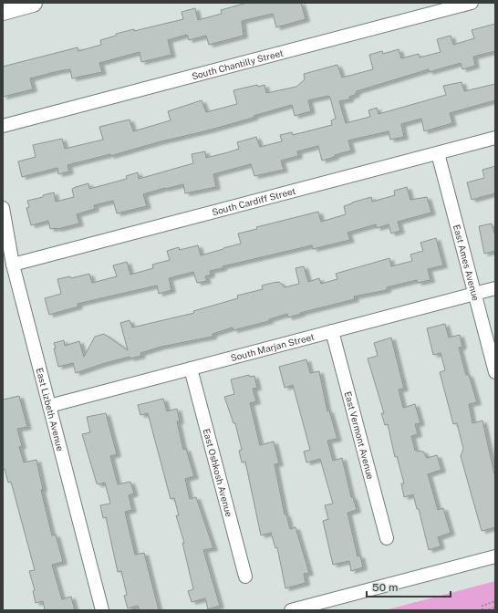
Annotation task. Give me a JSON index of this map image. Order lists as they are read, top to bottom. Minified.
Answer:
{"streets":{"street":["South Chantilly Street","South Cardiff Street","East Ames Avenue","South Marjan Street","East Lizbeth Avenue","East Vermont Avenue","East Oshkosh Avenue"]},"crossings":[["South Cardiff Street","East Ames Avenue"],["South Cardiff Street","East Lizbeth Avenue"],["East Ames Avenue","South Marjan Street"],["South Marjan Street","East Lizbeth Avenue"],["South Marjan Street","East Vermont Avenue"],["South Marjan Street","East Oshkosh Avenue"]],"scale_bar":"50 m"}
